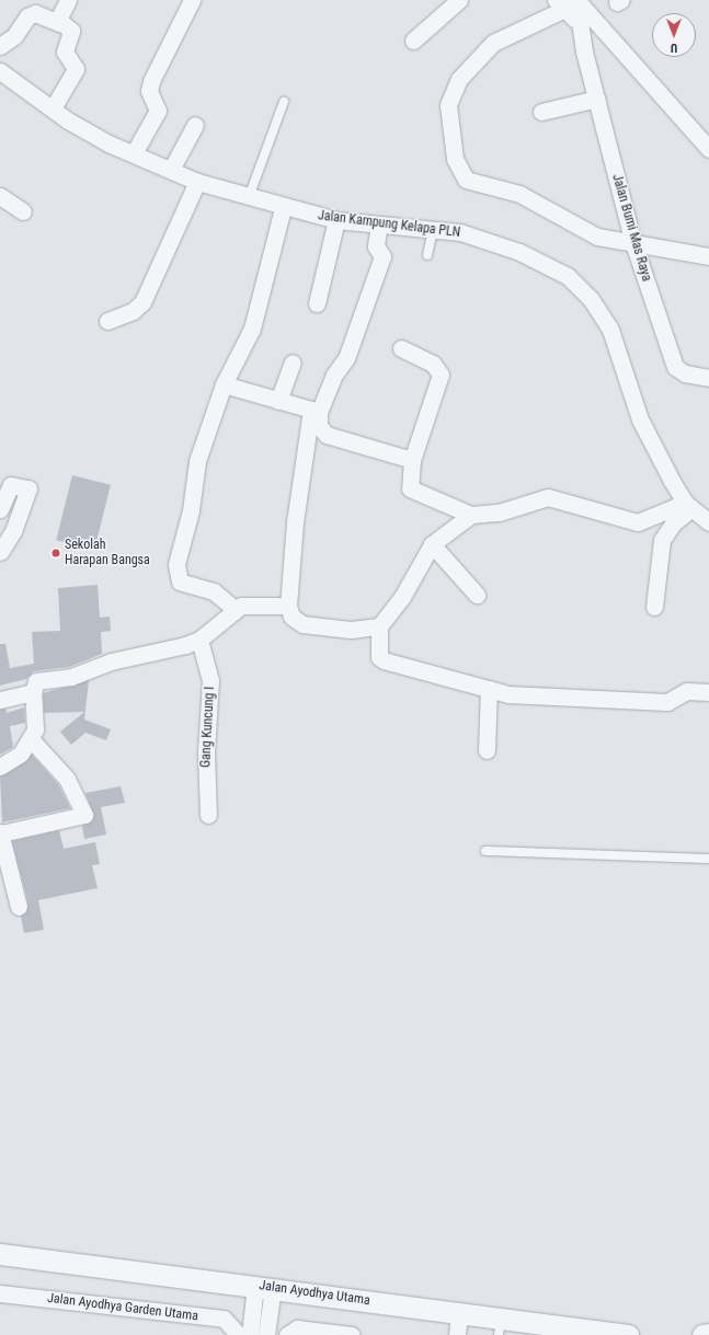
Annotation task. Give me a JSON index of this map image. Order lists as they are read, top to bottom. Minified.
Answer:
{"streets":{"street":["Jalan Kampung Kelapa PLN","Jalan Bumi Mas Raya","Gang Kuncung I","Jalan Ayodhya Utama","Jalan Ayodhya Garden Utama"]},"places":["Sekolah Harapan Bangsa"],"north":"bottom"}
